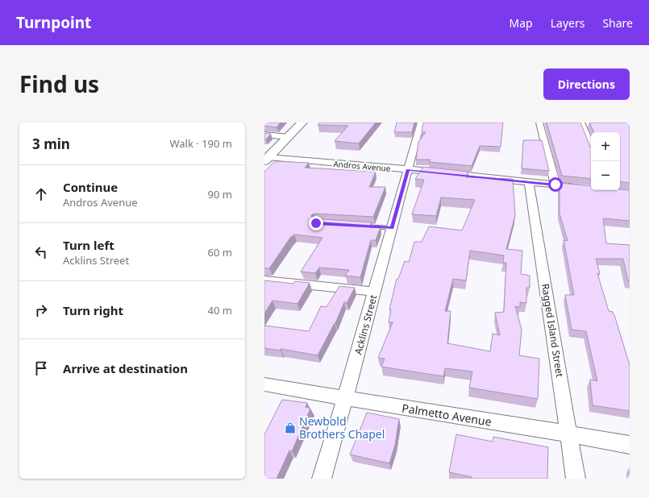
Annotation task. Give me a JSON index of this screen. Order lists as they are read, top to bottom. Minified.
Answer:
{"streets":{"street":["Andros Avenue","Acklins Street","Ragged Island Street","Palmetto Avenue"]},"crossings":[["Andros Avenue","Acklins Street"],["Andros Avenue","Ragged Island Street"],["Acklins Street","Palmetto Avenue"],["Ragged Island Street","Palmetto Avenue"]],"places":{"shop":["Newbold Brothers Chapel"]},"page":{"header":"Turnpoint","nav":["Map","Layers","Share"],"title":"Find us","buttons":"Directions","heading":["3 min","Walk · 190 m"],"map_buttons":["+","−"],"list":[["Continue","Andros Avenue","90 m"],["Turn left","Acklins Street","60 m"],["Turn right","40 m"],"Arrive at destination"]}}
